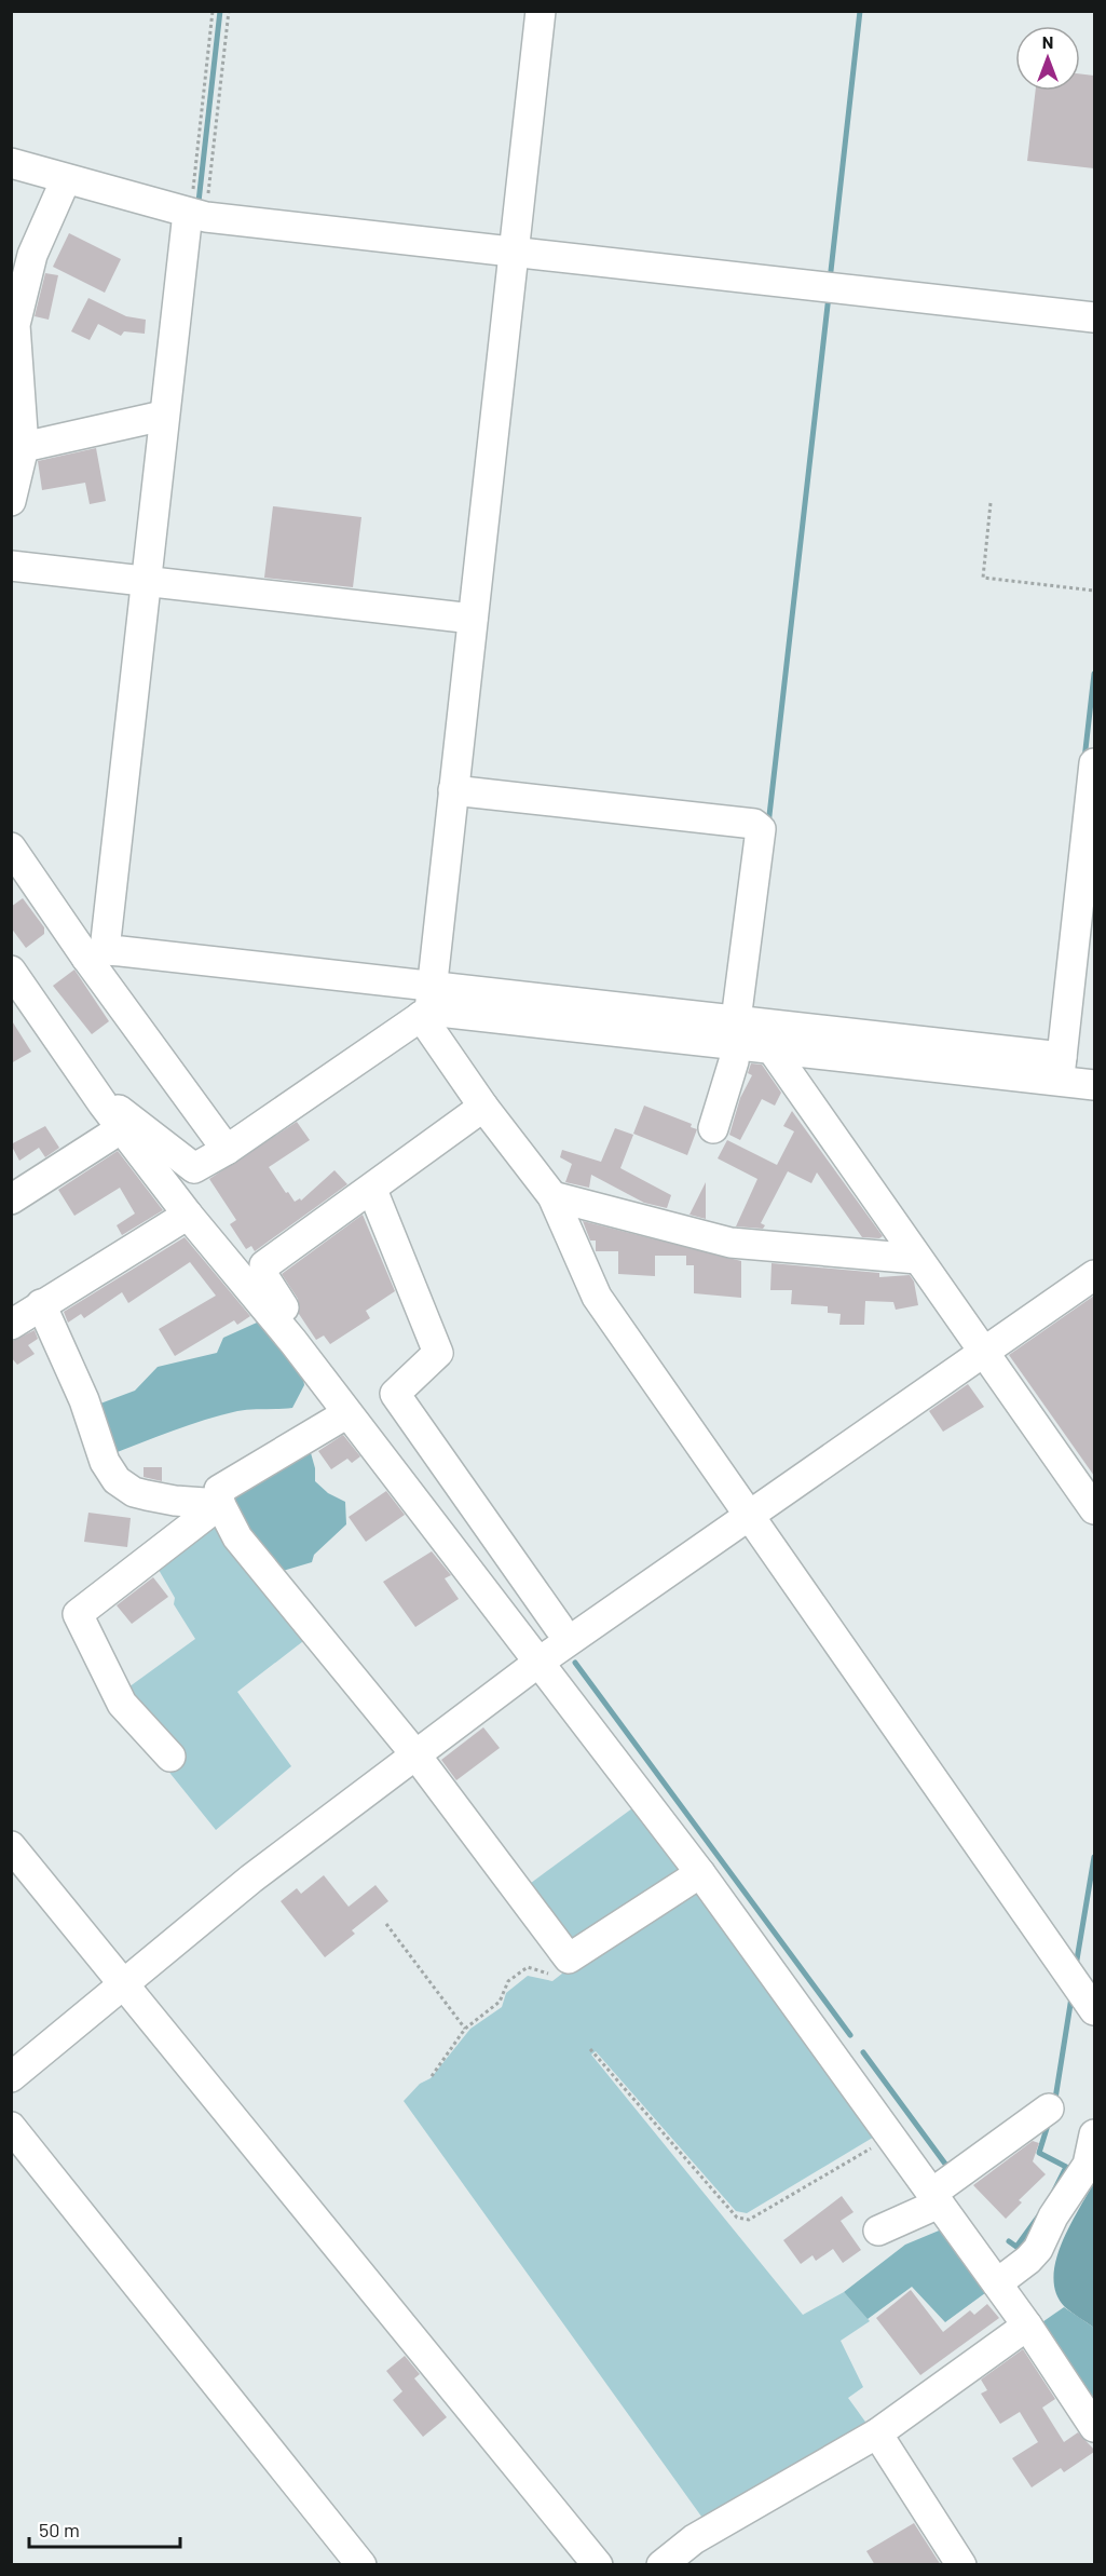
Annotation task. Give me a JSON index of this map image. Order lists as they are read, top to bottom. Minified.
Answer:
{"scale_bar":"50 m","north":"top"}
